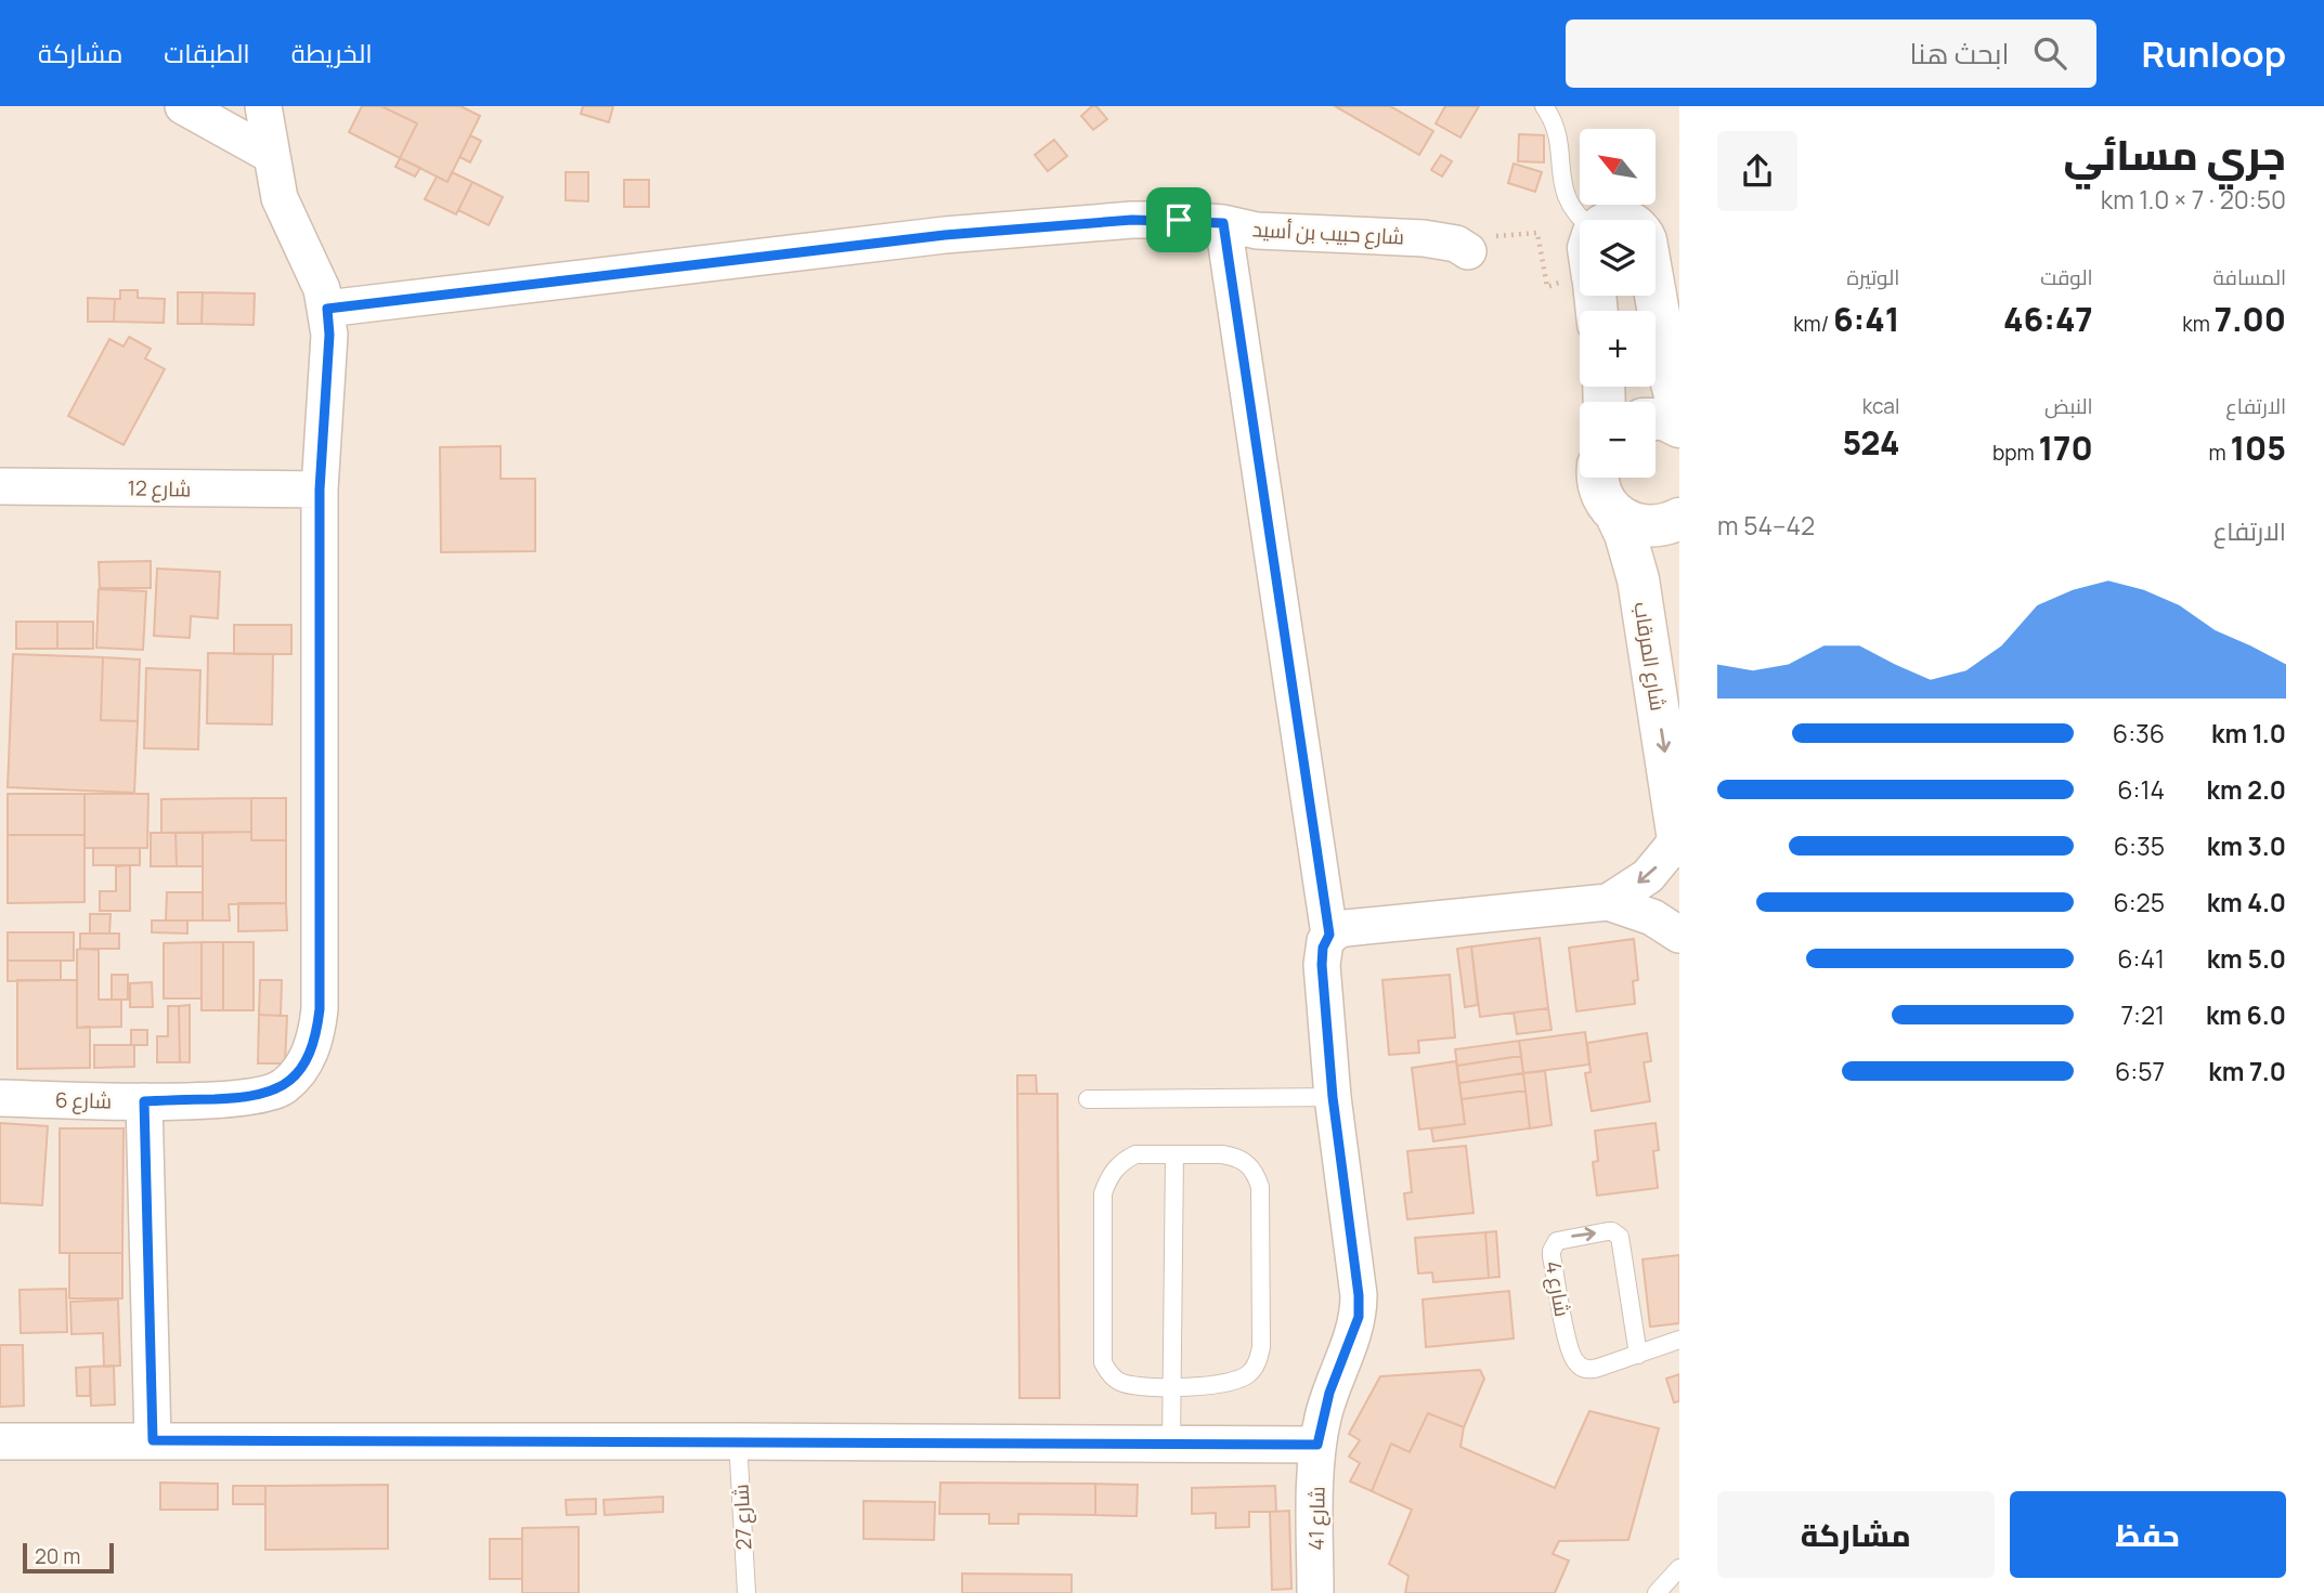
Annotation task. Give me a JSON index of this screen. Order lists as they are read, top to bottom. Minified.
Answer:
{"streets":{"main road":["شارع المرقاب"],"street":["شارع حبيب بن أسيد","شارع 12","شارع 6","شارع 41"],"lane":["شارع 4","شارع 27"]},"crossings":[["شارع حبيب بن أسيد","شارع 41"],["شارع 12","شارع 6"]],"one_way":["شارع المرقاب"],"scale_bar":"20 m","north":"top left","page":{"header":"Runloop","search":"ابحث هنا","nav":["الخريطة","الطبقات","مشاركة"],"heading":["جري مسائي","20:50 · 7 × 1.0 km"],"map_buttons":["+","−"],"stats":[["المسافة","7.00 km"],["الوقت","46:47"],["الوتيرة","6:41 /km"],["الارتفاع","105 m"],["النبض","170 bpm"],["kcal","524"]],"chart":["الارتفاع","42–54 m"],"list":[{"name":"1.0 km","note":"6:36"},{"name":"2.0 km","note":"6:14"},{"name":"3.0 km","note":"6:35"},{"name":"4.0 km","note":"6:25"},{"name":"5.0 km","note":"6:41"},{"name":"6.0 km","note":"7:21"},{"name":"7.0 km","note":"6:57"}],"buttons":["حفظ","مشاركة"],"scale":"20 m"}}
